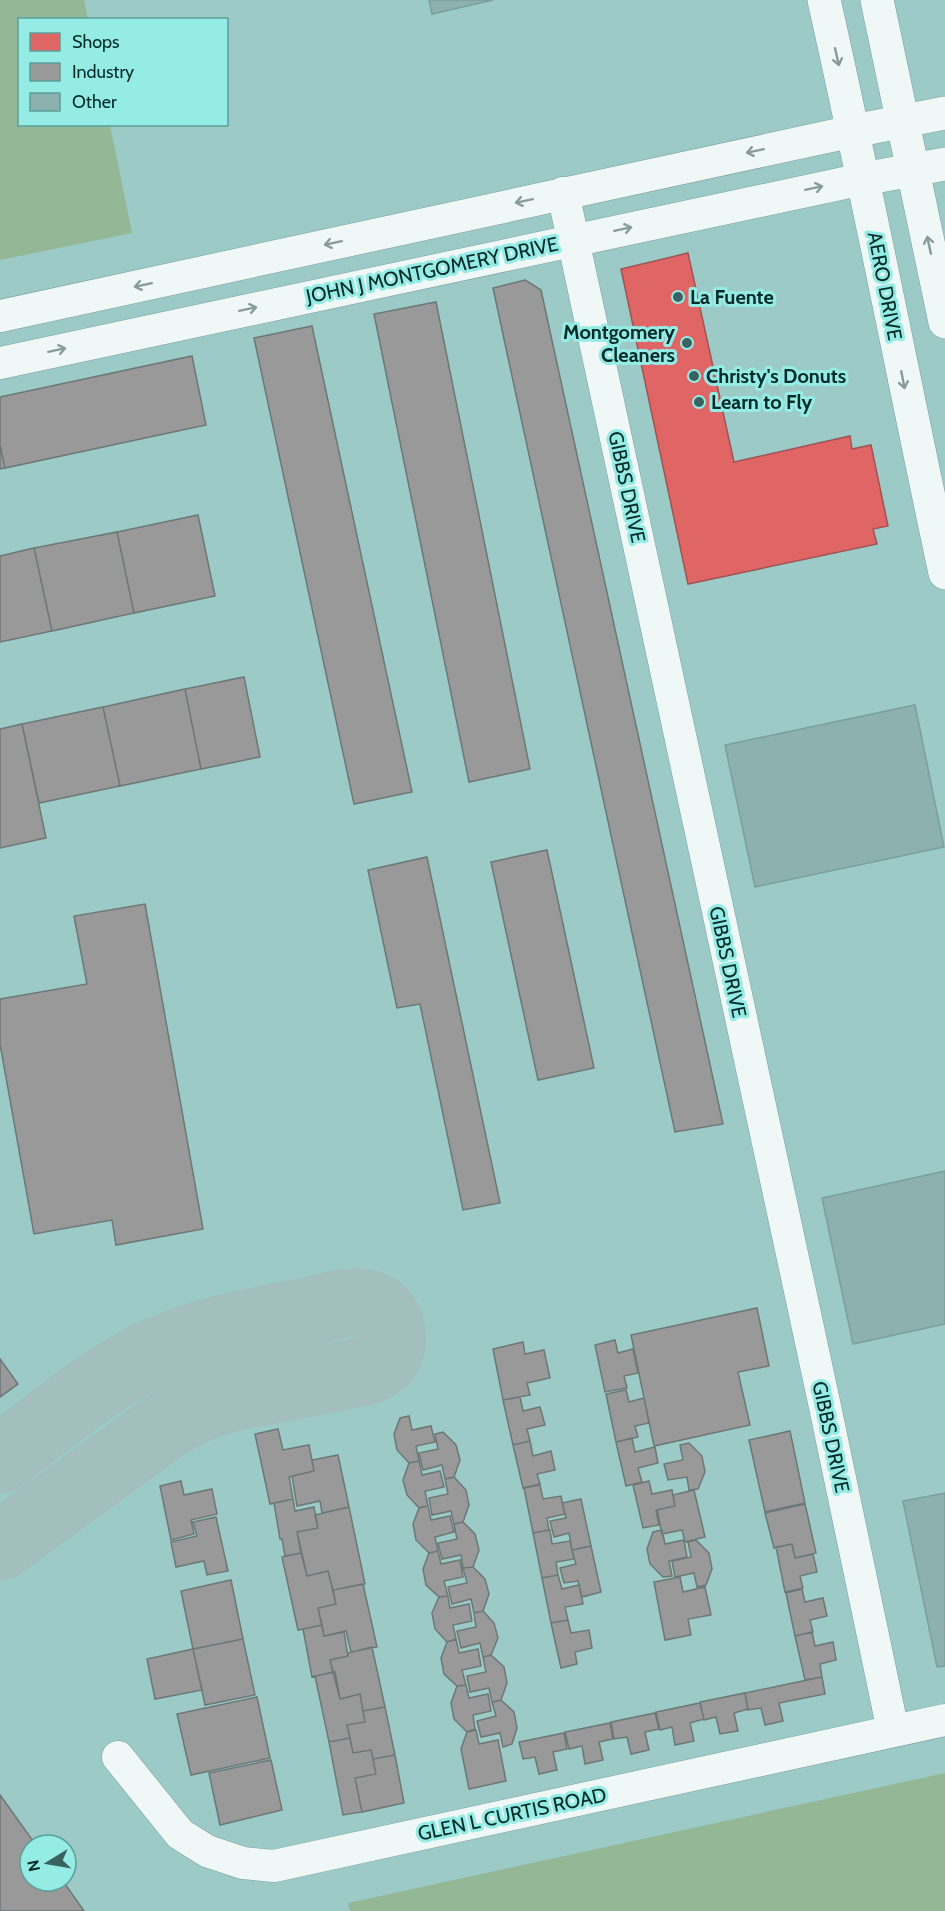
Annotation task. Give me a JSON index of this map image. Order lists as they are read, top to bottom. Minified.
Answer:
{"streets":{"main road":["AERO DRIVE"],"street":["JOHN J MONTGOMERY DRIVE","GIBBS DRIVE","GLEN L CURTIS ROAD"]},"crossings":[["JOHN J MONTGOMERY DRIVE","AERO DRIVE"],["JOHN J MONTGOMERY DRIVE","GIBBS DRIVE"],["GIBBS DRIVE","GLEN L CURTIS ROAD"]],"places":["La Fuente","Montgomery Cleaners","Christy's Donuts","Learn to Fly"],"legend":["Shops","Industry","Other"],"north":"left"}
